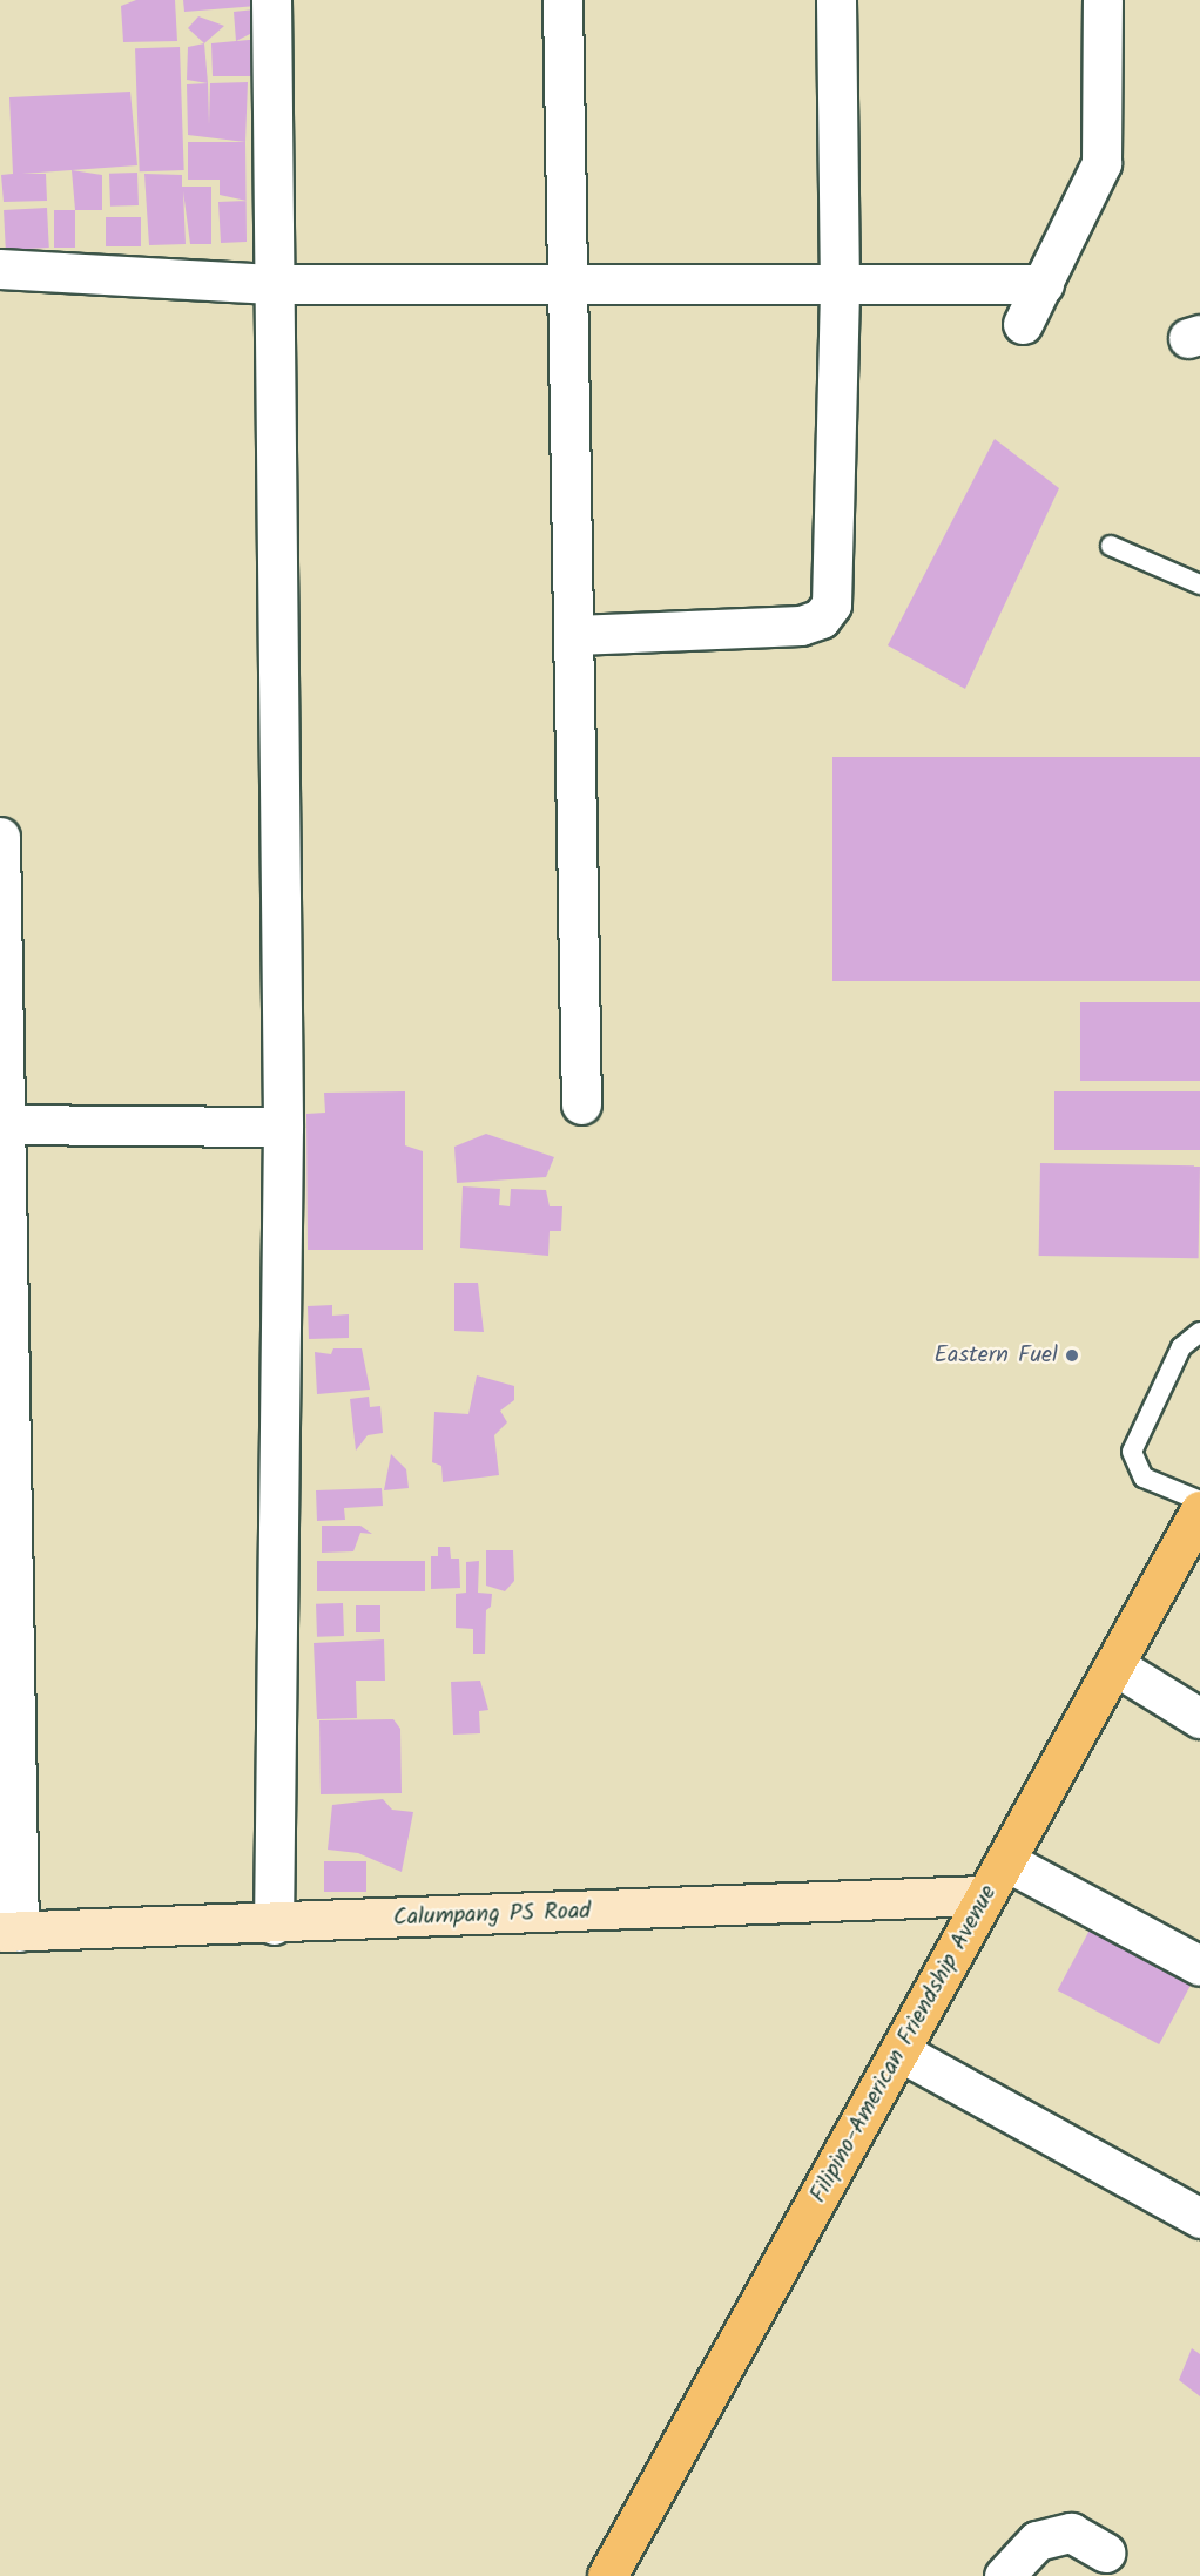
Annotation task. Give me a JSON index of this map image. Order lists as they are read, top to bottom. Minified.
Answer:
{"streets":{"main road":["Filipino-American Friendship Avenue"],"street":["Calumpang PS Road"]},"crossings":[["Calumpang PS Road","Filipino-American Friendship Avenue"]],"places":["Eastern Fuel"]}
